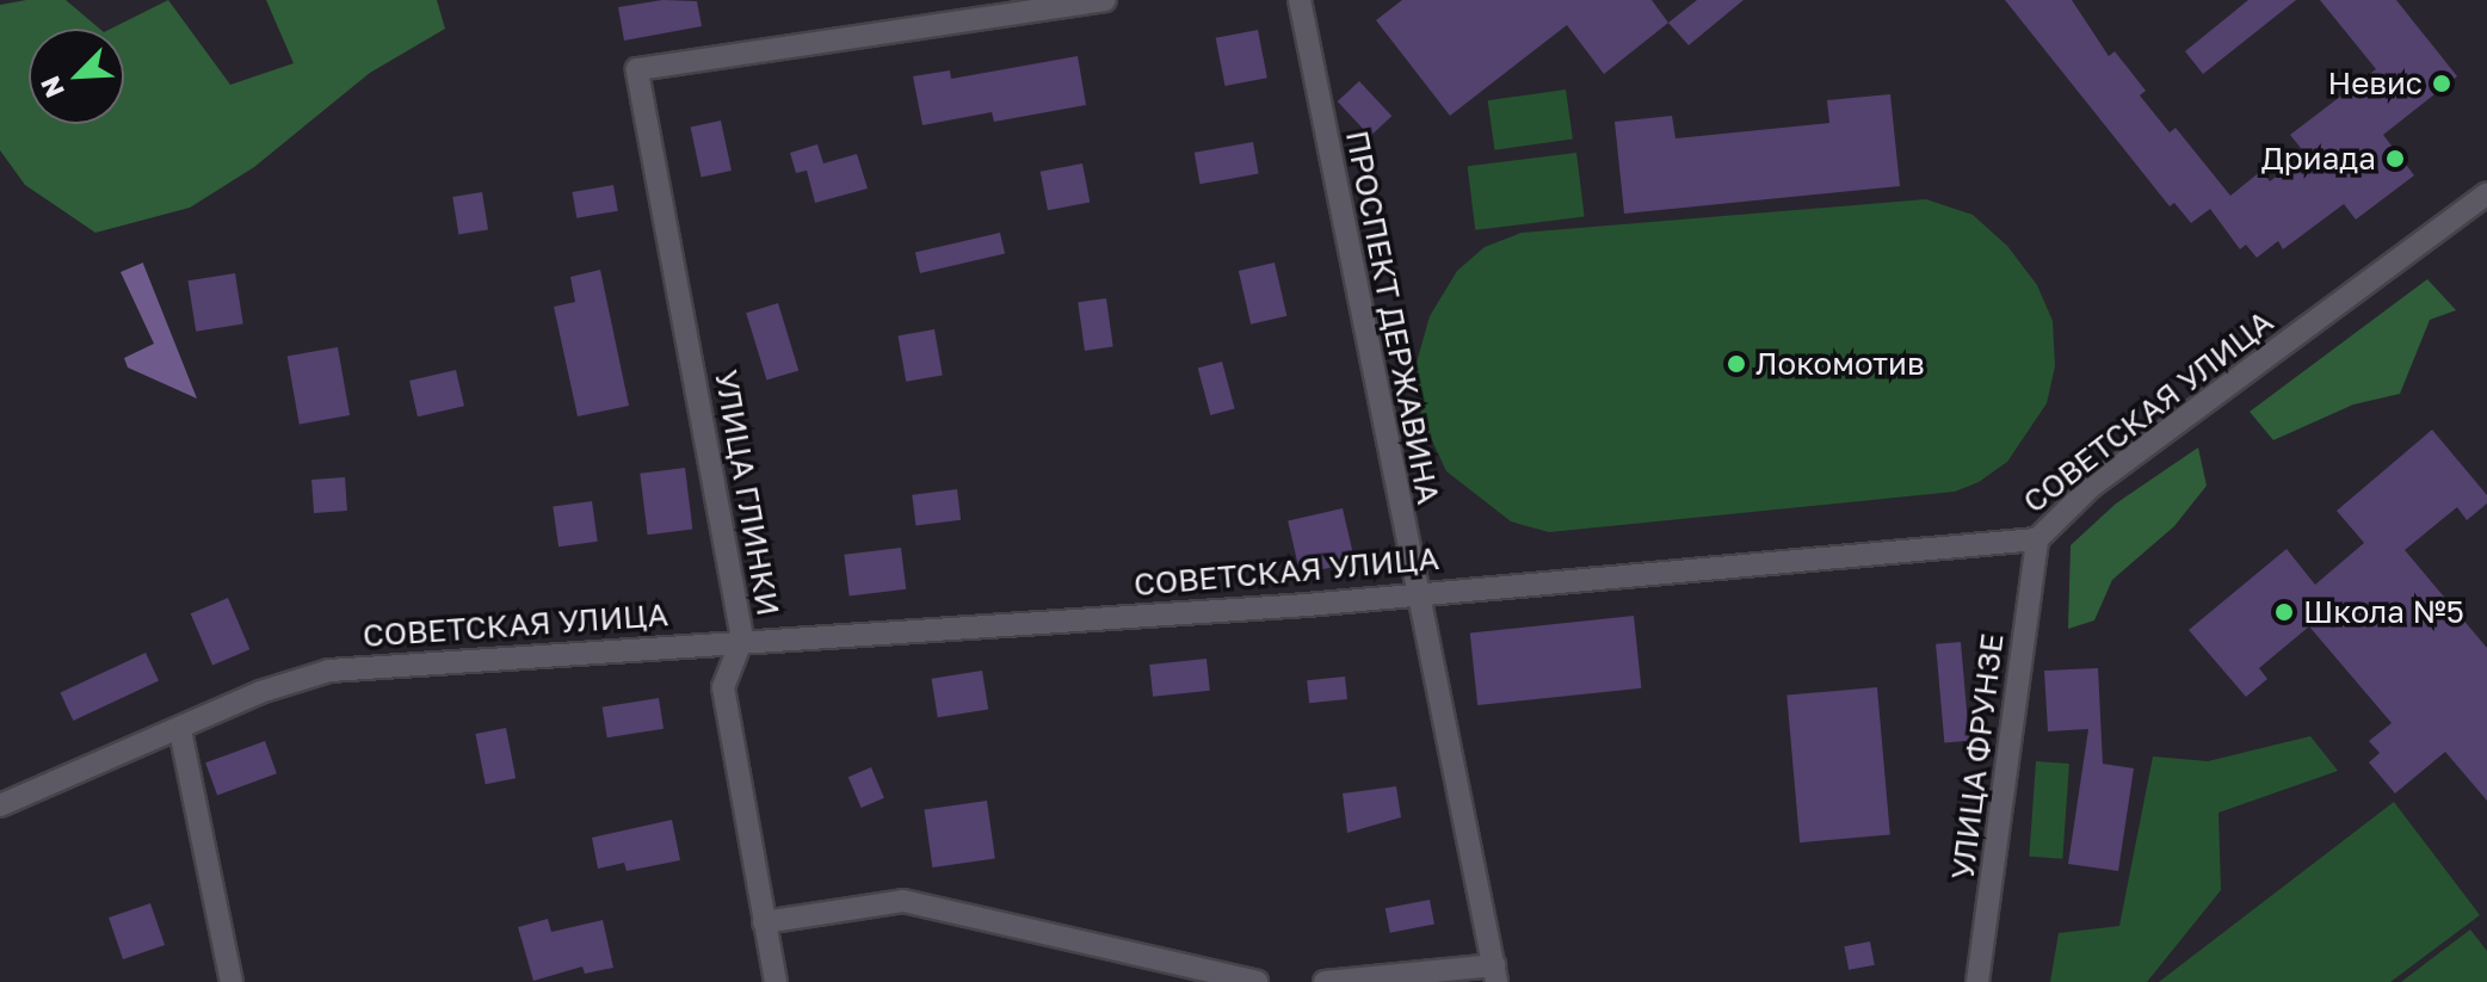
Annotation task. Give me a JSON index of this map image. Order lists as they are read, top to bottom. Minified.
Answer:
{"streets":{"street":["ПРОСПЕКТ ДЕРЖАВИНА","СОВЕТСКАЯ УЛИЦА","УЛИЦА ГЛИНКИ","УЛИЦА ФРУНЗЕ"]},"crossings":[["ПРОСПЕКТ ДЕРЖАВИНА","СОВЕТСКАЯ УЛИЦА"],["СОВЕТСКАЯ УЛИЦА","УЛИЦА ГЛИНКИ"],["СОВЕТСКАЯ УЛИЦА","УЛИЦА ФРУНЗЕ"]],"places":["Невис","Дриада","Локомотив","Школа №5"],"north":"bottom left"}
